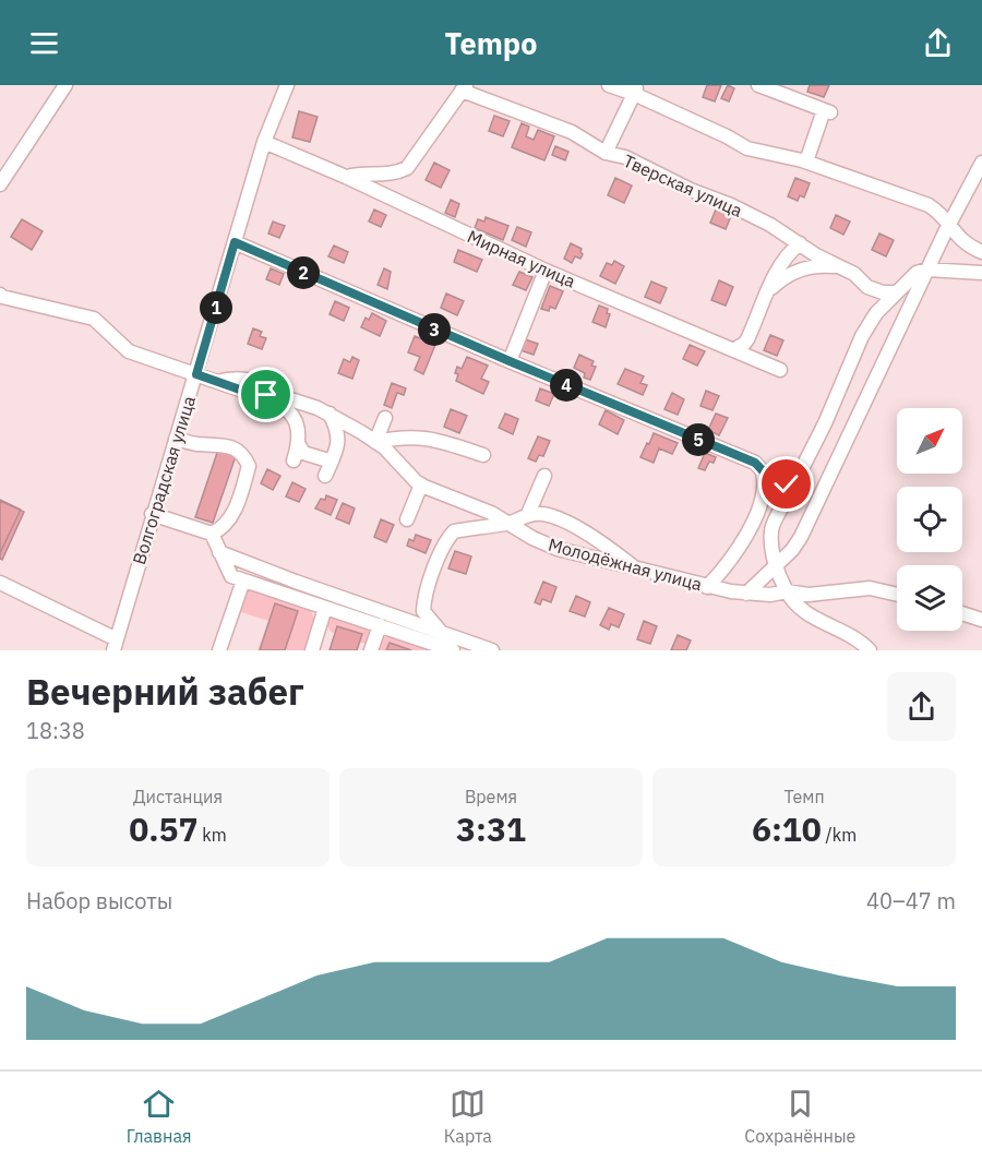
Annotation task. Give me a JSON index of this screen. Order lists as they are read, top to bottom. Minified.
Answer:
{"streets":{"street":["Тверская улица","Мирная улица","Волгоградская улица","Молодёжная улица"]},"crossings":[["Мирная улица","Волгоградская улица"],["Волгоградская улица","Молодёжная улица"]],"north":"top right","page":{"header":"Tempo","pins":["2","1","3","4","5"],"heading":["Вечерний забег","18:38"],"stats":[["Дистанция","0.57 km"],["Время","3:31"],["Темп","6:10 /km"]],"chart":["Набор высоты","40–47 m"],"tabs":["Главная","Карта","Сохранённые"]}}
